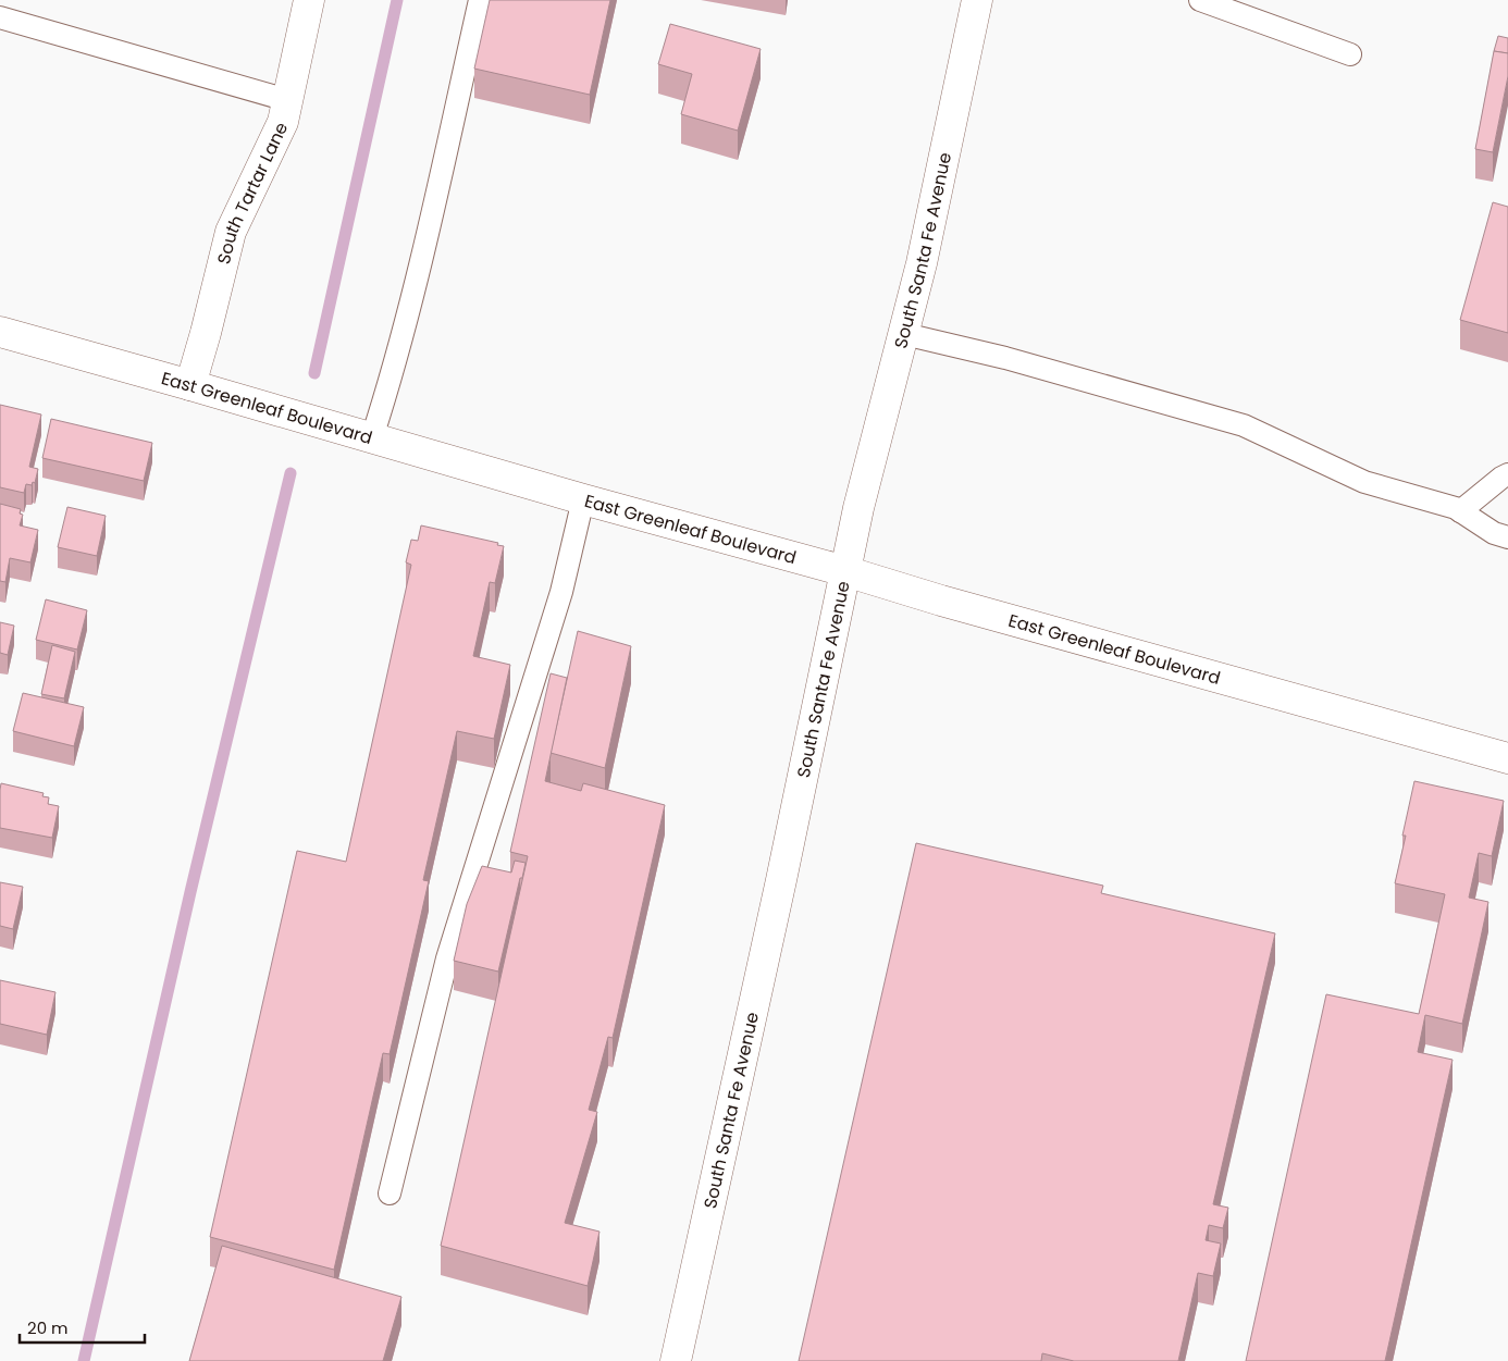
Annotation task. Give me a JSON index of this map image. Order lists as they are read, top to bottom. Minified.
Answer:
{"streets":{"street":["South Tartar Lane","South Santa Fe Avenue","East Greenleaf Boulevard"]},"crossings":[["South Tartar Lane","East Greenleaf Boulevard"],["South Santa Fe Avenue","East Greenleaf Boulevard"]],"scale_bar":"20 m"}
